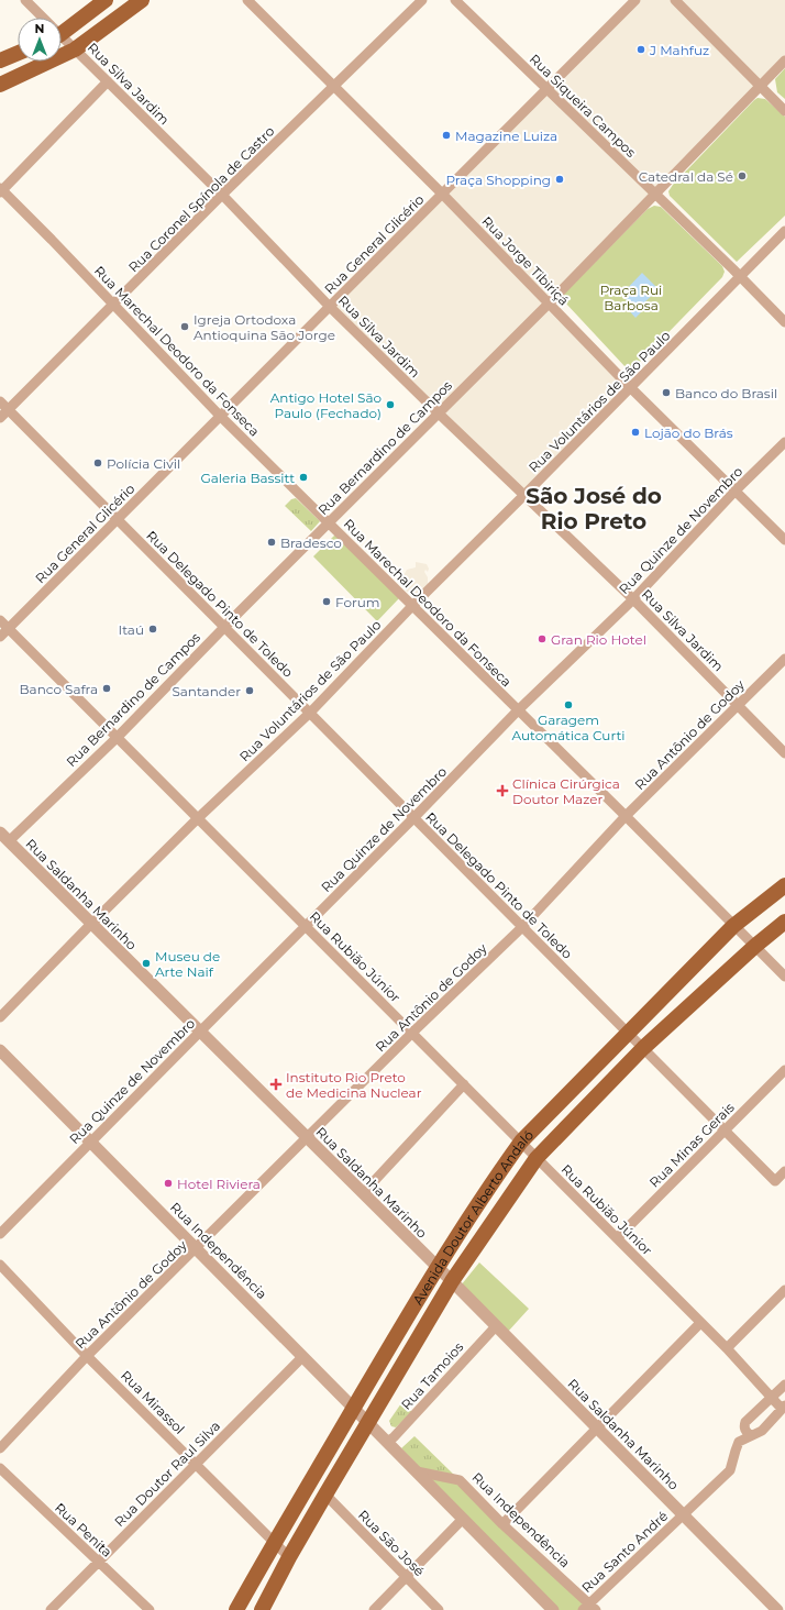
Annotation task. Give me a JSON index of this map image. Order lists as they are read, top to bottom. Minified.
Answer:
{"streets":{"main road":["Avenida Doutor Alberto Andaló"],"street":["Rua Silva Jardim","Rua Siqueira Campos","Rua Coronel Spínola de Castro","Rua General Glicério","Rua Jorge Tibiriçá","Rua Marechal Deodoro da Fonseca","Rua Voluntários de São Paulo","Rua Bernardino de Campos","Rua Quinze de Novembro","Rua Delegado Pinto de Toledo","Rua Antônio de Godoy","Rua Saldanha Marinho","Rua Rubião Júnior","Rua Minas Gerais","Rua Independência","Rua Tamoios","Rua Mirassol","Rua Doutor Raul Silva","Rua Penita","Rua São José","Rua Santo André"]},"crossings":[["Rua Silva Jardim","Rua Coronel Spínola de Castro"],["Rua Silva Jardim","Rua General Glicério"],["Rua Silva Jardim","Rua Voluntários de São Paulo"],["Rua Silva Jardim","Rua Bernardino de Campos"],["Rua Silva Jardim","Rua Quinze de Novembro"],["Rua Silva Jardim","Rua Antônio de Godoy"],["Rua Siqueira Campos","Rua General Glicério"],["Rua Siqueira Campos","Rua Voluntários de São Paulo"],["Rua Siqueira Campos","Rua Bernardino de Campos"],["Rua Coronel Spínola de Castro","Rua Jorge Tibiriçá"],["Rua Coronel Spínola de Castro","Rua Marechal Deodoro da Fonseca"],["Rua Coronel Spínola de Castro","Rua Delegado Pinto de Toledo"],["Rua General Glicério","Rua Jorge Tibiriçá"],["Rua General Glicério","Rua Marechal Deodoro da Fonseca"],["Rua General Glicério","Rua Delegado Pinto de Toledo"],["Rua General Glicério","Rua Rubião Júnior"],["Rua Jorge Tibiriçá","Rua Voluntários de São Paulo"],["Rua Jorge Tibiriçá","Rua Bernardino de Campos"],["Rua Jorge Tibiriçá","Rua Quinze de Novembro"],["Rua Marechal Deodoro da Fonseca","Rua Voluntários de São Paulo"],["Rua Marechal Deodoro da Fonseca","Rua Bernardino de Campos"],["Rua Marechal Deodoro da Fonseca","Rua Quinze de Novembro"],["Rua Marechal Deodoro da Fonseca","Rua Antônio de Godoy"],["Rua Marechal Deodoro da Fonseca","Avenida Doutor Alberto Andaló"],["Rua Voluntários de São Paulo","Rua Delegado Pinto de Toledo"],["Rua Voluntários de São Paulo","Rua Saldanha Marinho"],["Rua Voluntários de São Paulo","Rua Rubião Júnior"],["Rua Bernardino de Campos","Rua Delegado Pinto de Toledo"],["Rua Bernardino de Campos","Rua Saldanha Marinho"],["Rua Bernardino de Campos","Rua Rubião Júnior"],["Rua Quinze de Novembro","Rua Delegado Pinto de Toledo"],["Rua Quinze de Novembro","Rua Saldanha Marinho"],["Rua Quinze de Novembro","Rua Rubião Júnior"],["Rua Quinze de Novembro","Rua Independência"],["Rua Delegado Pinto de Toledo","Rua Antônio de Godoy"],["Rua Delegado Pinto de Toledo","Rua Minas Gerais"],["Rua Delegado Pinto de Toledo","Avenida Doutor Alberto Andaló"],["Rua Antônio de Godoy","Rua Saldanha Marinho"],["Rua Antônio de Godoy","Rua Rubião Júnior"],["Rua Antônio de Godoy","Rua Independência"],["Rua Antônio de Godoy","Rua Mirassol"],["Rua Saldanha Marinho","Avenida Doutor Alberto Andaló"],["Rua Saldanha Marinho","Rua Tamoios"],["Rua Saldanha Marinho","Rua Santo André"],["Rua Rubião Júnior","Rua Minas Gerais"],["Rua Rubião Júnior","Avenida Doutor Alberto Andaló"],["Rua Rubião Júnior","Rua Santo André"],["Avenida Doutor Alberto Andaló","Rua Independência"],["Avenida Doutor Alberto Andaló","Rua Mirassol"],["Avenida Doutor Alberto Andaló","Rua São José"],["Rua Independência","Rua Tamoios"],["Rua Independência","Rua Doutor Raul Silva"],["Rua Independência","Rua Santo André"],["Rua Mirassol","Rua Doutor Raul Silva"],["Rua Doutor Raul Silva","Rua Penita"]],"districts":["São José do Rio Preto"],"parks":["Praça Rui Barbosa"],"places":{"other":["J Mahfuz","Magazine Luiza","Catedral da Sé","Praça Shopping","Igreja Ortodoxa Antioquina São Jorge","Banco do Brasil","Antigo Hotel São Paulo (Fechado)","Lojão do Brás","Polícia Civil","Galeria Bassitt","Bradesco","Forum","Itaú","Gran Rio Hotel","Banco Safra","Santander","Garagem Automática Curti","Museu de Arte Naif","Hotel Riviera"],"health":["Clínica Cirúrgica Doutor Mazer","Instituto Rio Preto de Medicina Nuclear"]},"north":"top"}
